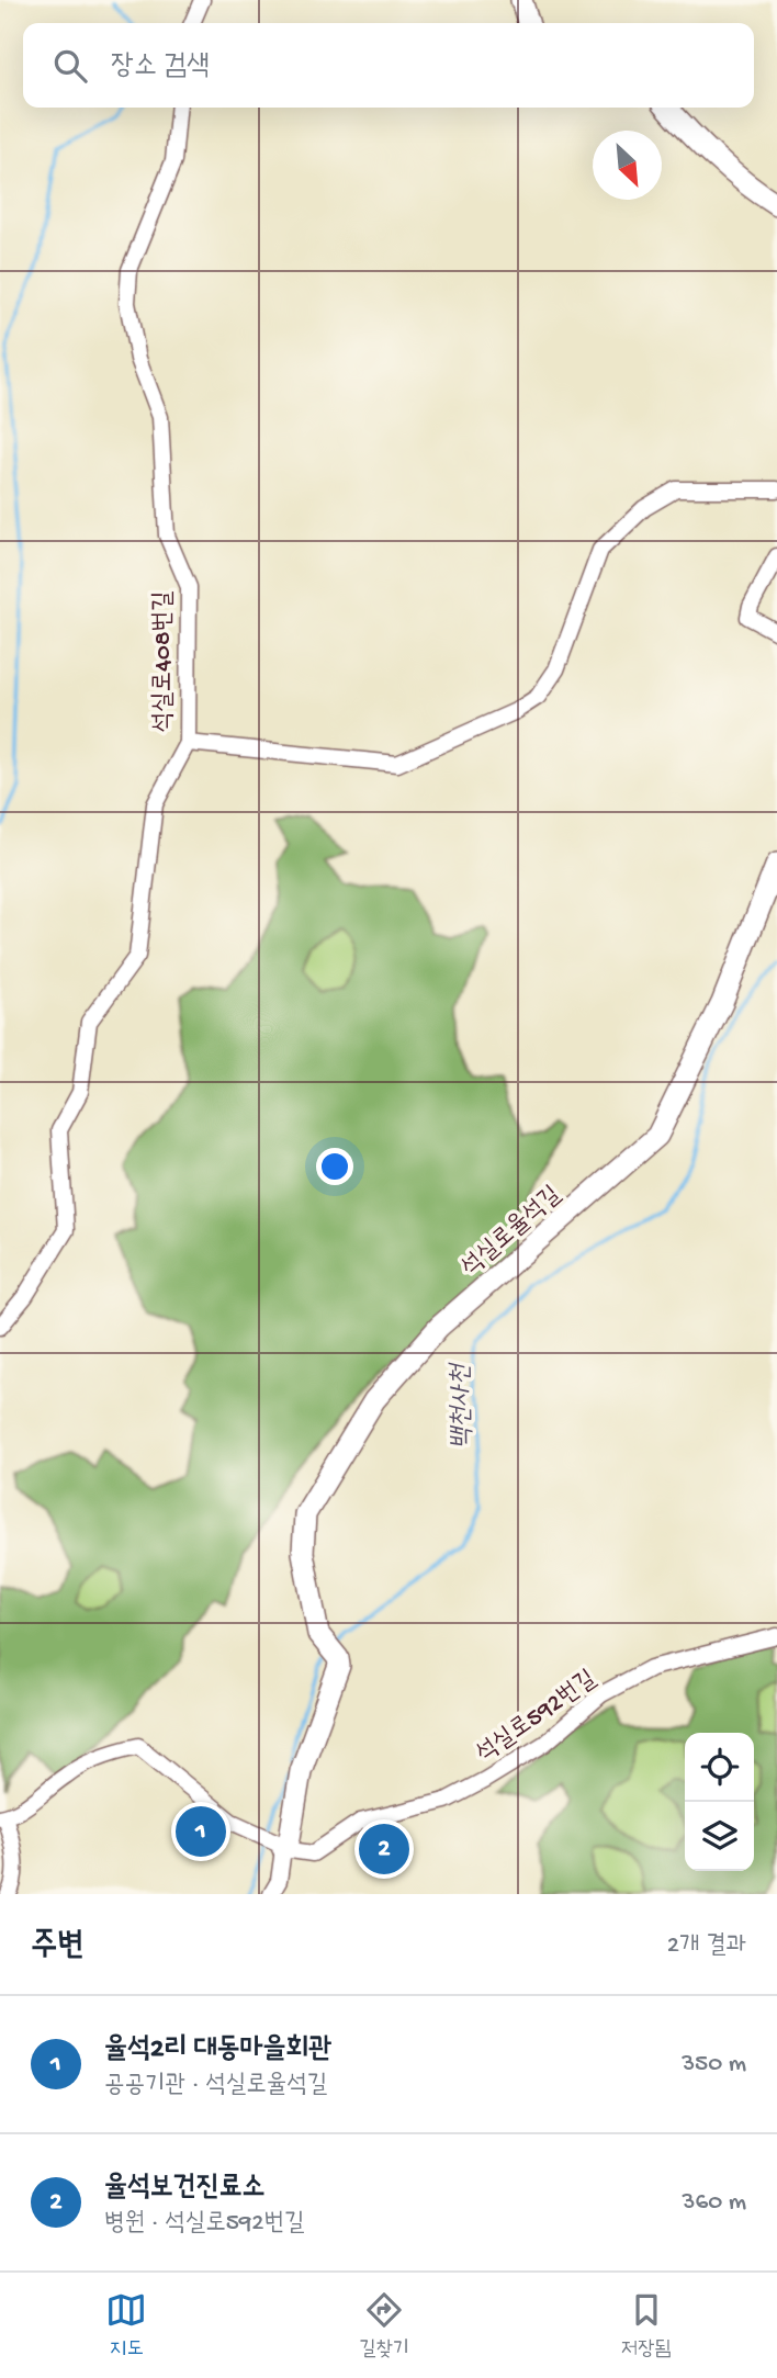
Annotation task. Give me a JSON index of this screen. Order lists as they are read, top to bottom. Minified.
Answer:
{"streets":{"street":["석실로408번길","석실로율석길","석실로592번길"]},"crossings":[["석실로율석길","석실로592번길"]],"water":["백천사천"],"north":"bottom right","page":{"search":"장소 검색","pins":["1","2"],"heading":["주변","2개 결과"],"list":[{"mark":"1","name":"율석2리 대동마을회관","note":"공공기관 · 석실로율석길","value":"350 m"},{"mark":"2","name":"율석보건진료소","note":"병원 · 석실로592번길","value":"360 m"}],"nav":["지도","길찾기","저장됨"]}}
